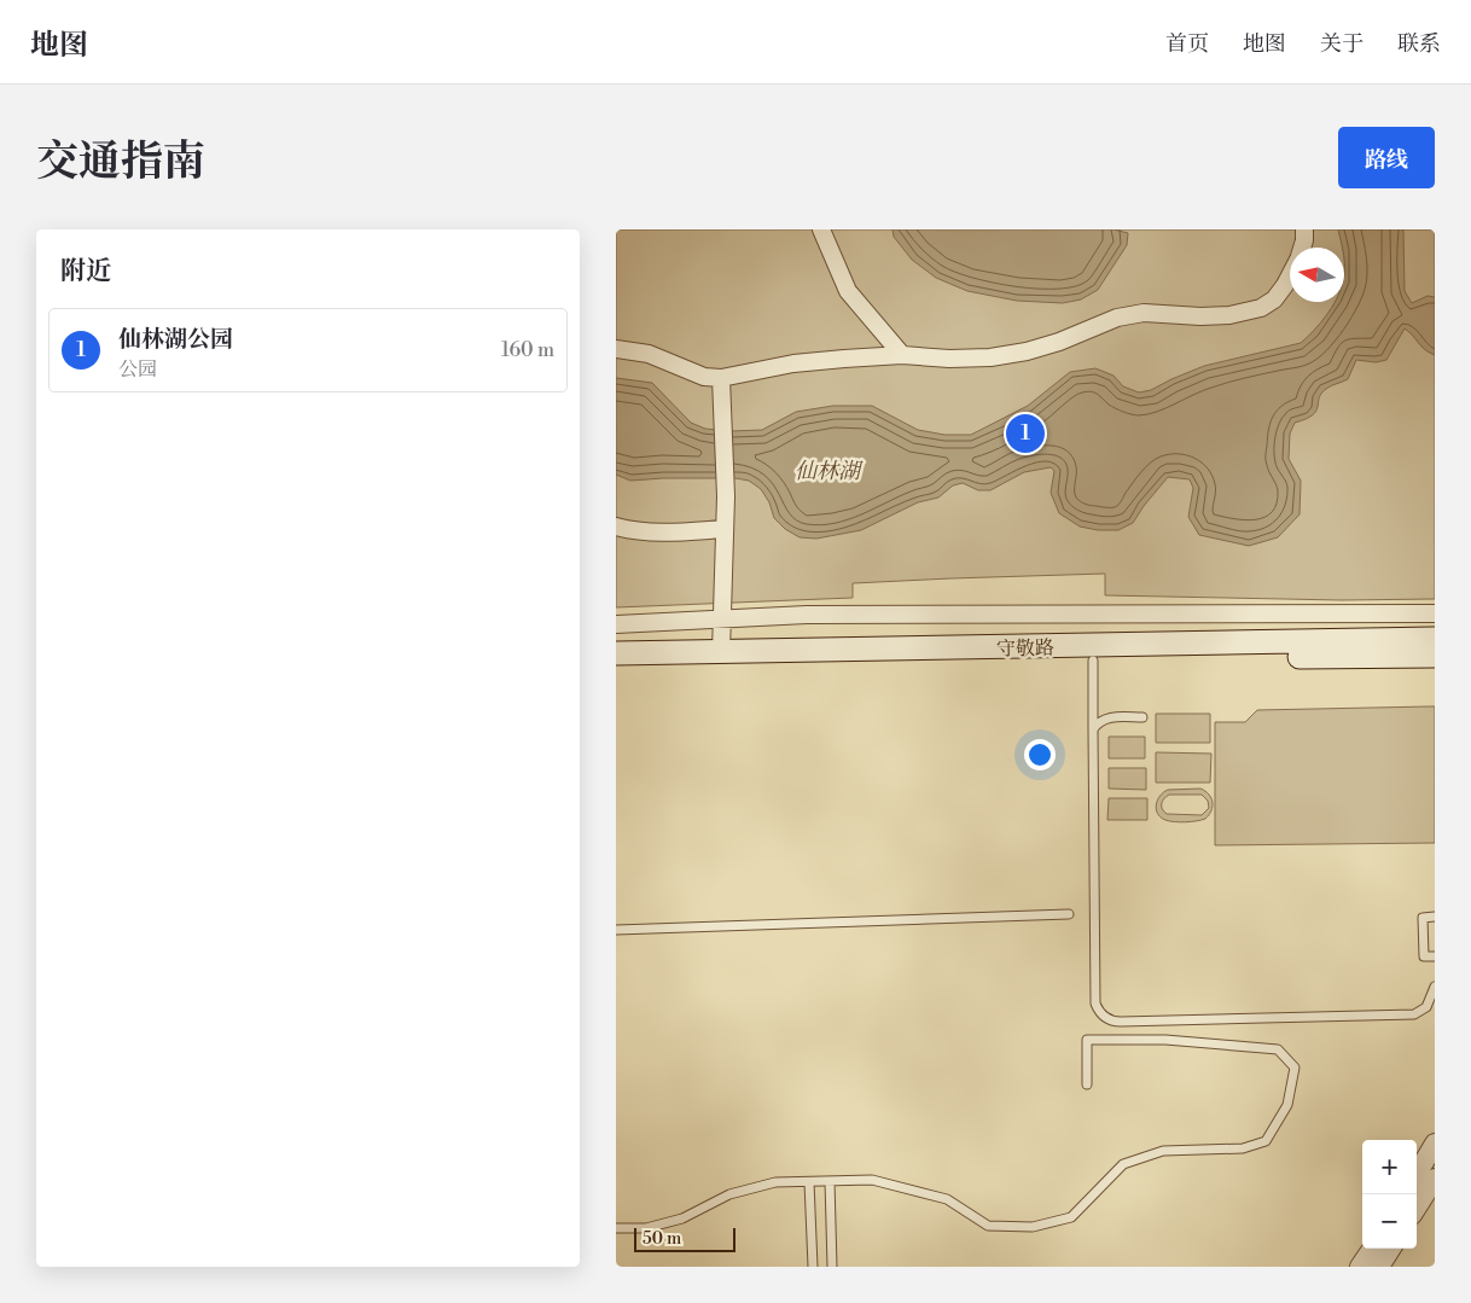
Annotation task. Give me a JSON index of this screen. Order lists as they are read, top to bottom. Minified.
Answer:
{"streets":{"main road":["守敬路"]},"water":["仙林湖"],"scale_bar":"50 m","north":"left","page":{"header":"地图","nav":["首页","地图","关于","联系"],"title":"交通指南","buttons":"路线","heading":"附近","list":[{"mark":"1","name":"仙林湖公园","note":"公园","value":"160 m"}],"pins":"1","map_buttons":["+","−"],"scale":"50 m"}}
